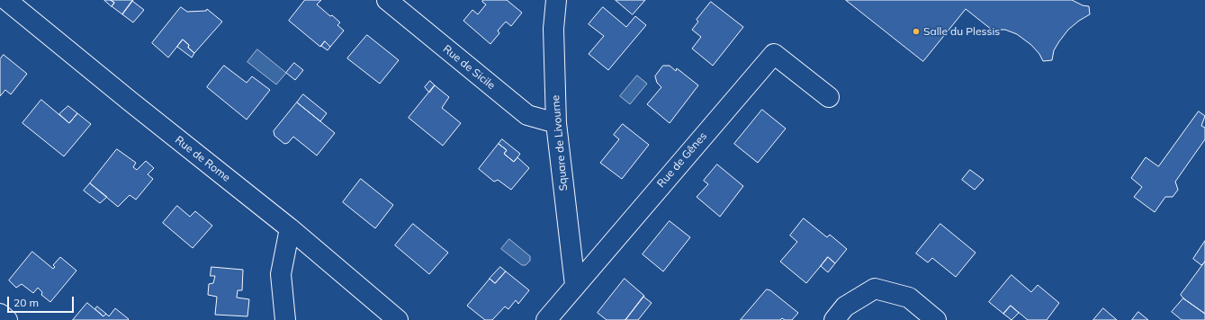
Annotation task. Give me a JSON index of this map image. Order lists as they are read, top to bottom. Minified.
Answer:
{"streets":{"street":["Rue de Sicile","Square de Livourne","Rue de Rome","Rue de Gênes"]},"crossings":[["Rue de Sicile","Square de Livourne"],["Square de Livourne","Rue de Gênes"]],"places":["Salle du Plessis"],"scale_bar":"20 m"}
